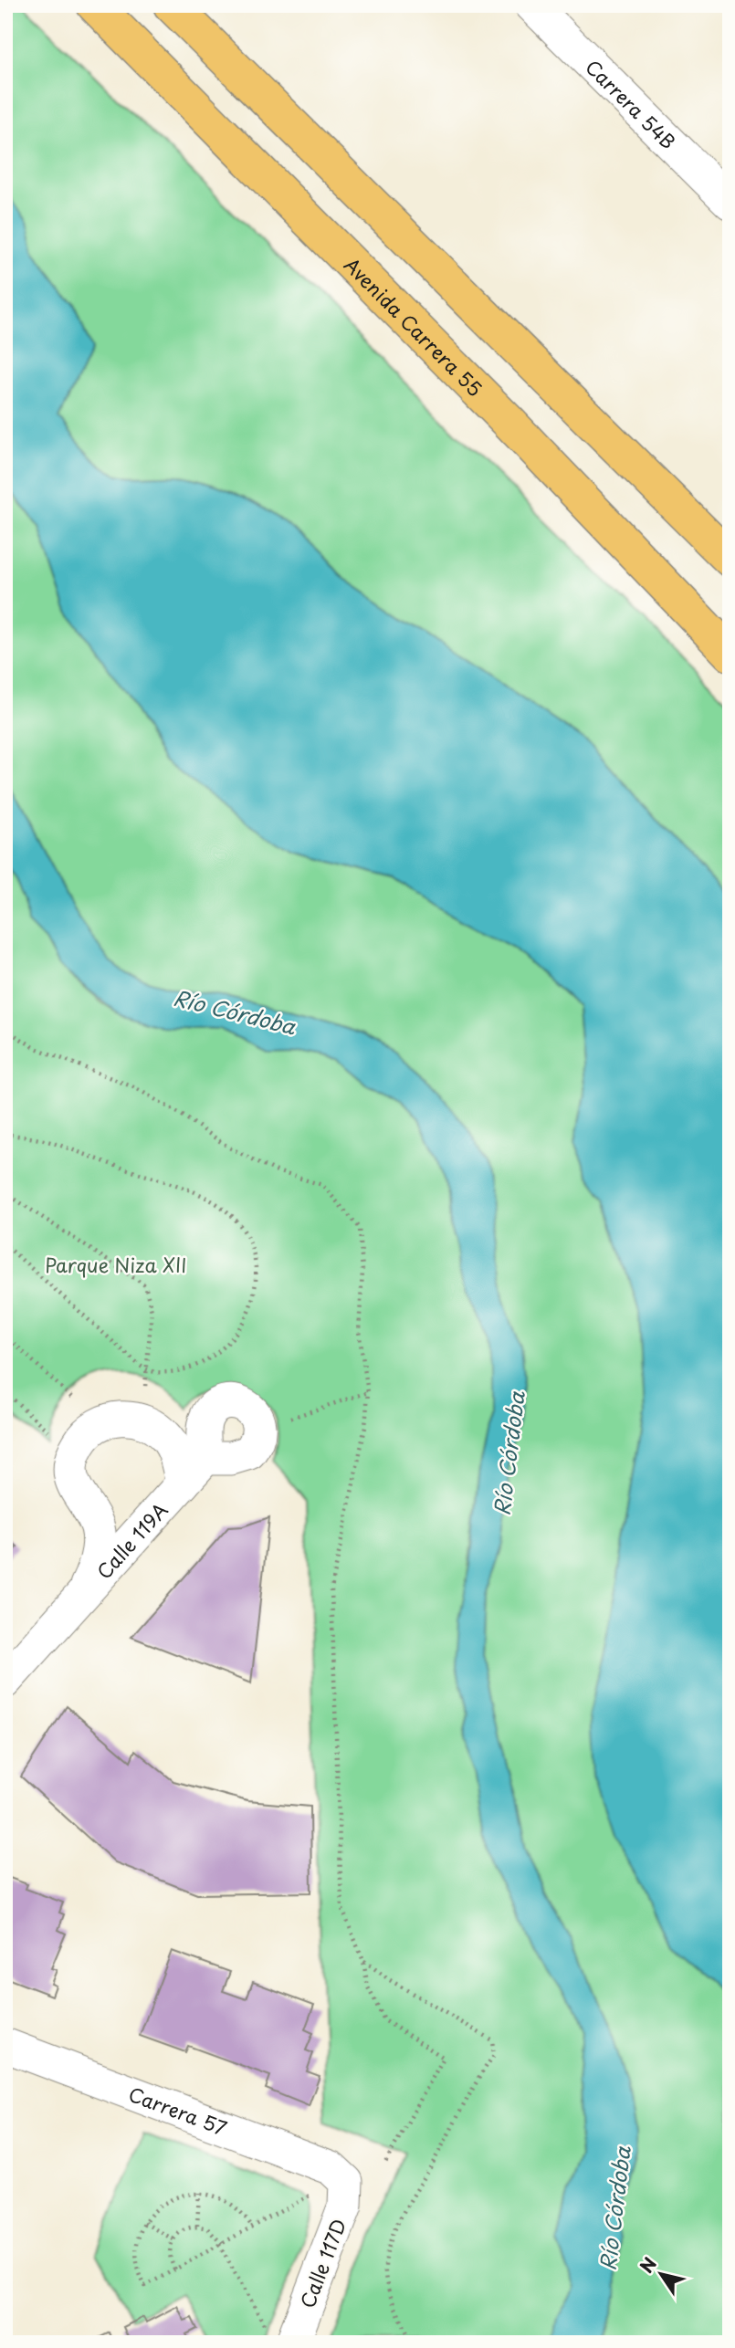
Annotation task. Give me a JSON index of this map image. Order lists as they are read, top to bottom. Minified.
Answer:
{"streets":{"main road":["Avenida Carrera 55"],"street":["Carrera 54B","Calle 119A","Carrera 57","Calle 117D"]},"crossings":[["Carrera 57","Calle 117D"]],"water":["Río Córdoba"],"parks":["Parque Niza XII"],"north":"top left"}
